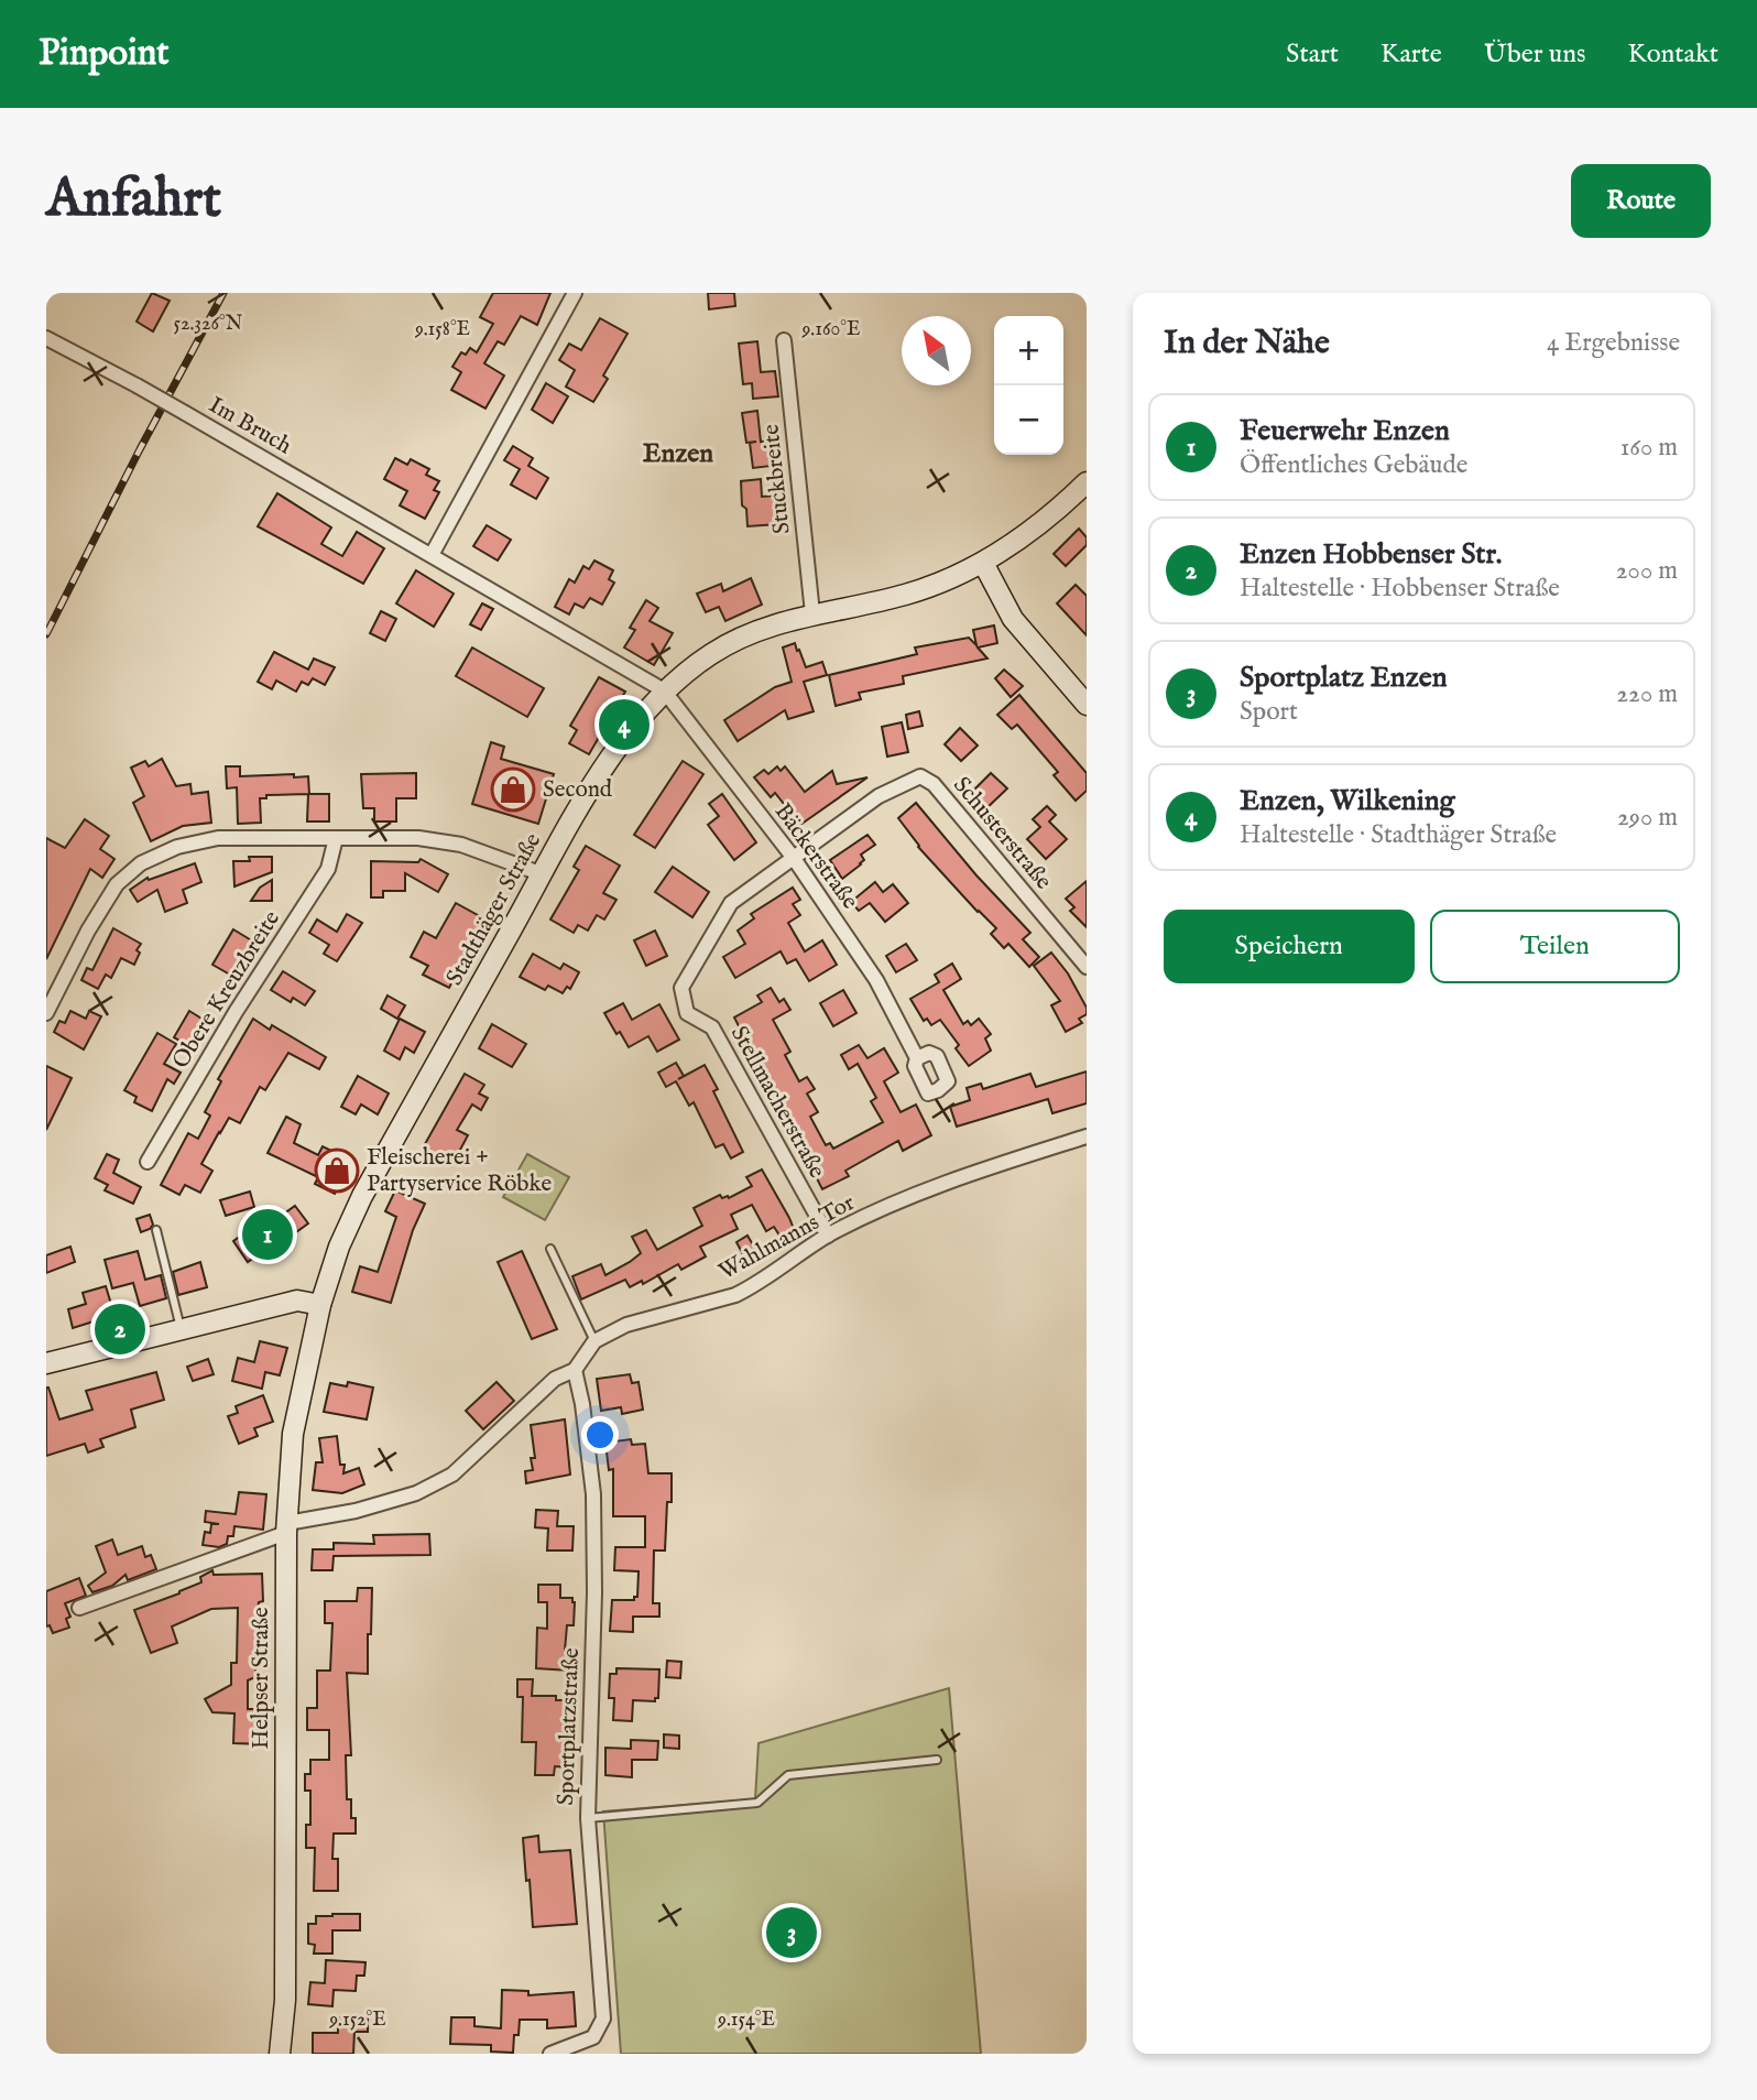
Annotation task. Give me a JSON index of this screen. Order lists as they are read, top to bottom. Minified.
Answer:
{"streets":{"main road":["Stadthäger Straße","Helpser Straße"],"street":["Im Bruch","Stuckbreite","Schusterstraße","Bäckerstraße","Obere Kreuzbreite","Stellmacherstraße","Wahlmanns Tor","Sportplatzstraße"]},"crossings":[["Im Bruch","Bäckerstraße"],["Im Bruch","Stadthäger Straße"],["Stuckbreite","Stadthäger Straße"],["Schusterstraße","Bäckerstraße"],["Schusterstraße","Stellmacherstraße"],["Bäckerstraße","Stadthäger Straße"],["Bäckerstraße","Stellmacherstraße"],["Stadthäger Straße","Helpser Straße"],["Stellmacherstraße","Wahlmanns Tor"],["Wahlmanns Tor","Helpser Straße"],["Wahlmanns Tor","Sportplatzstraße"]],"districts":["Enzen"],"places":{"shop":["Second","Fleischerei + Partyservice Röbke"]},"north":"top left","page":{"header":"Pinpoint","nav":["Start","Karte","Über uns","Kontakt"],"buttons":["Route",["Speichern","Teilen"]],"title":"Anfahrt","heading":["In der Nähe","4 Ergebnisse"],"map_buttons":["+","−"],"list":[{"mark":"1","name":"Feuerwehr Enzen","note":"Öffentliches Gebäude","value":"160 m"},{"mark":"2","name":"Enzen Hobbenser Str.","note":"Haltestelle · Hobbenser Straße","value":"200 m"},{"mark":"3","name":"Sportplatz Enzen","note":"Sport","value":"220 m"},{"mark":"4","name":"Enzen, Wilkening","note":"Haltestelle · Stadthäger Straße","value":"290 m"}],"pins":["4","1","2","3"]},"coordinates":["52.326°N","9.158°E","9.160°E","9.152°E","9.154°E"]}
